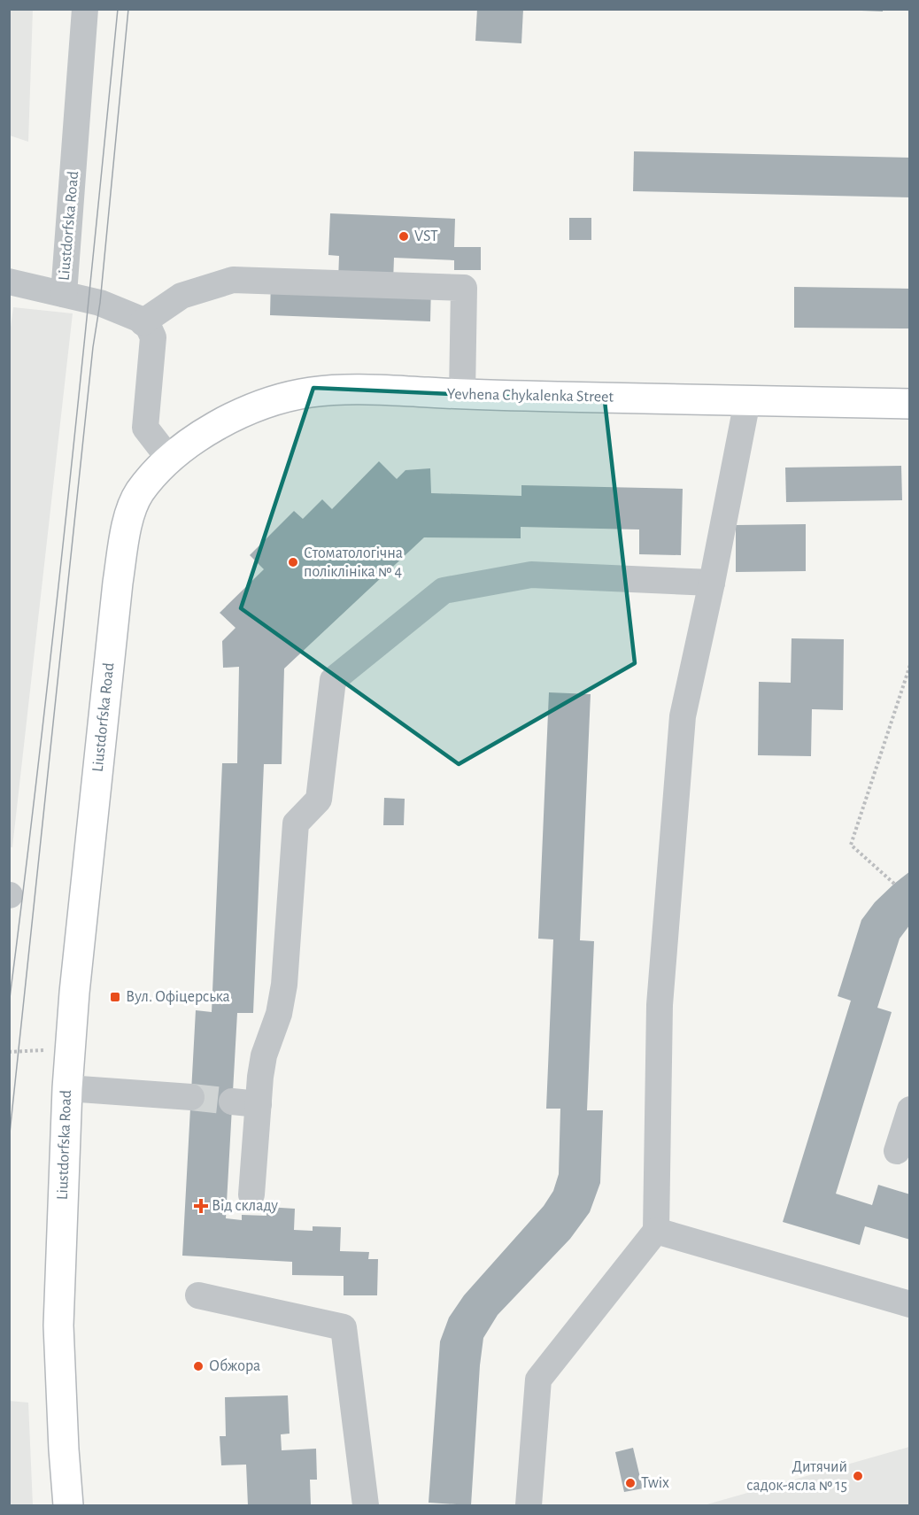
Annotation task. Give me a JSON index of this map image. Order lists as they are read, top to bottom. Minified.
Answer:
{"streets":{"main road":["Liustdorfska Road","Yevhena Chykalenka Street"]},"crossings":[["Liustdorfska Road","Yevhena Chykalenka Street"]],"places":{"other":["VST","Стоматологічна поліклініка № 4","Обжора","Дитячий садок-ясла № 15","Twix"],"transit":["Вул. Офіцерська"],"health":["Від складу"]}}
